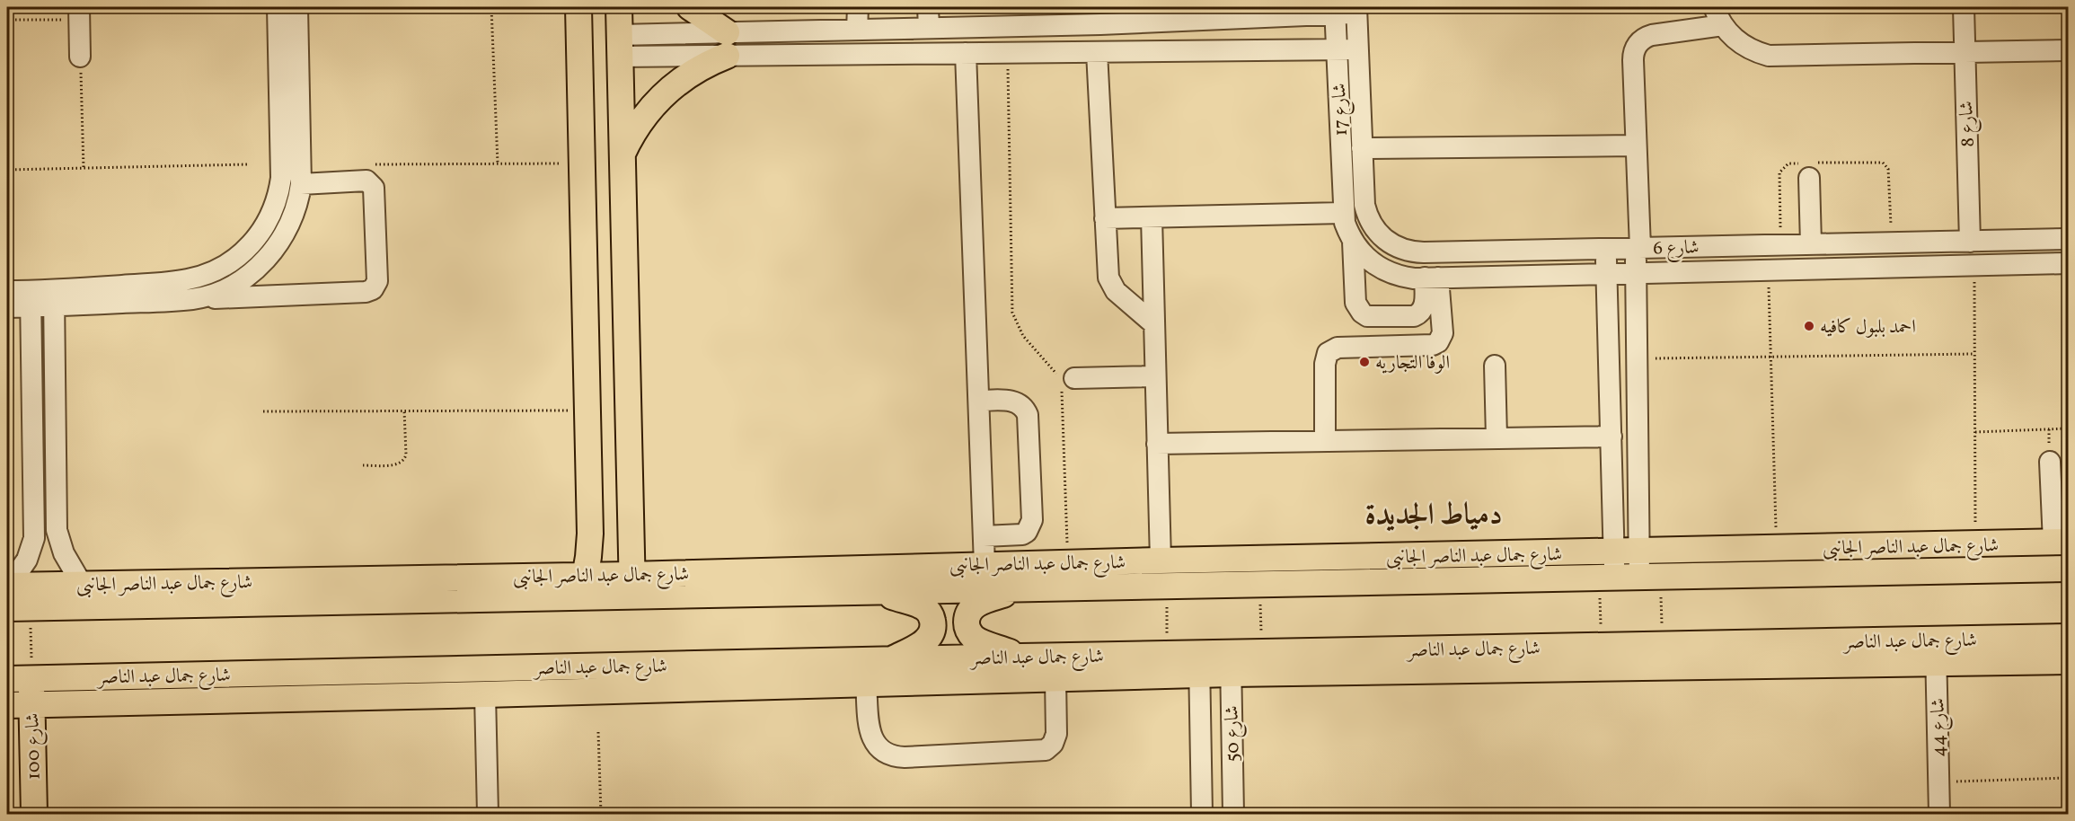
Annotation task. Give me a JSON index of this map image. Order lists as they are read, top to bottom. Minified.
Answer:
{"streets":{"main road":["شارع جمال عبد الناصر الجانبى","شارع جمال عبد الناصر","شارع 100"],"street":["شارع 17","شارع 8","شارع 6","شارع 44","شارع 50"]},"crossings":[["شارع 17","شارع 6"],["شارع 8","شارع 6"],["شارع جمال عبد الناصر","شارع 44"],["شارع جمال عبد الناصر","شارع 50"],["شارع جمال عبد الناصر","شارع 100"]],"districts":["دمياط الجديدة"],"places":["احمد بلبول كافيه","الوفا التجاريه"]}
